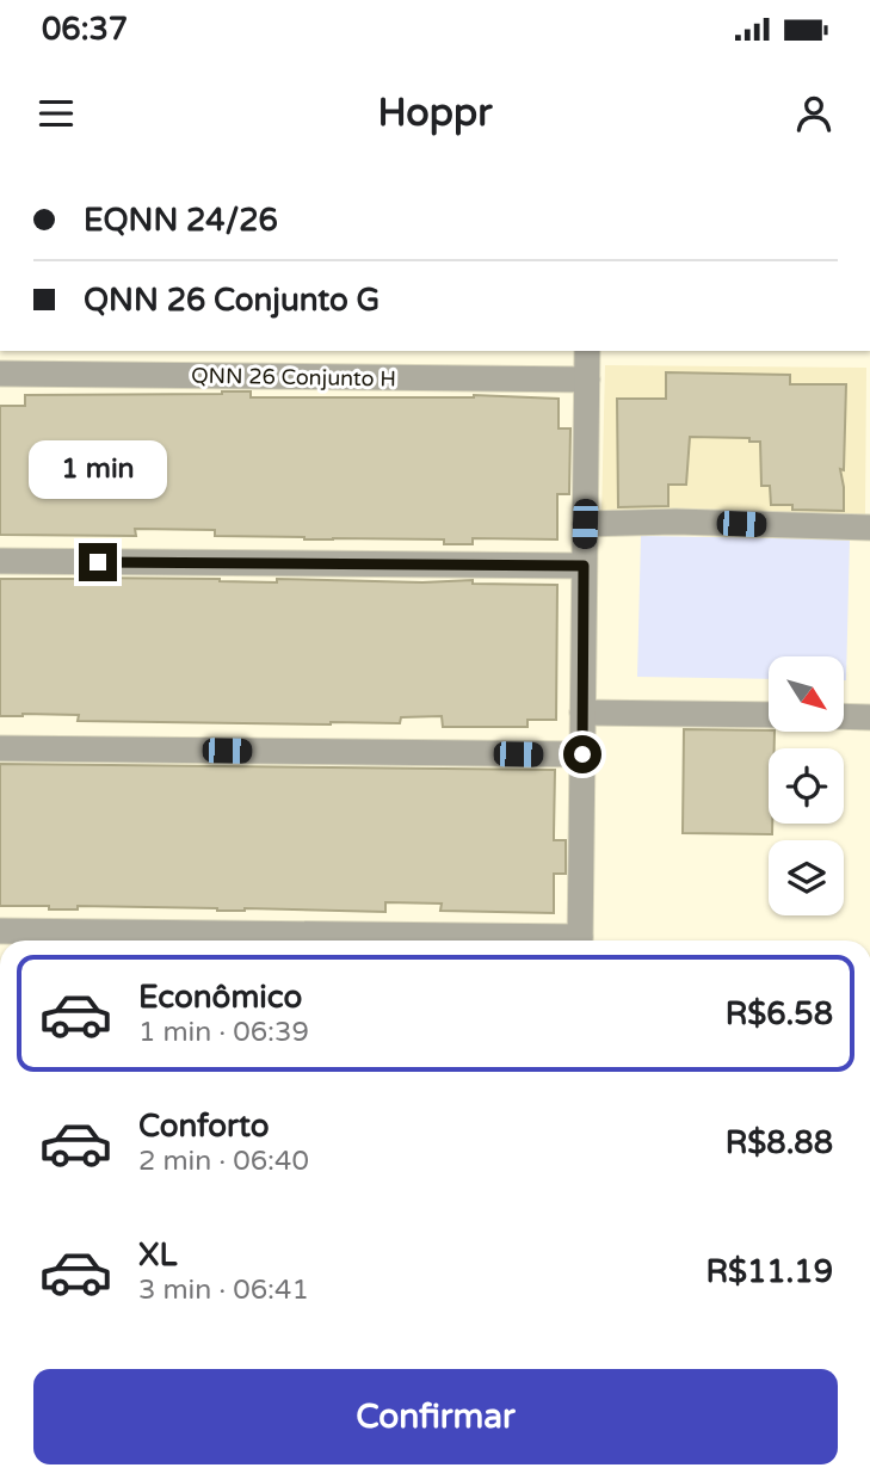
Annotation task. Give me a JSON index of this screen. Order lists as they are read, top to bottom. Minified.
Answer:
{"streets":{"street":["QNN 26 Conjunto H"]},"north":"bottom right","page":{"status":"06:37","header":"Hoppr","banner":["EQNN 24/26","QNN 26 Conjunto G"],"bubble":"1 min","list":[{"name":"Econômico","note":"1 min · 06:39","value":"R$6.58"},{"name":"Conforto","note":"2 min · 06:40","value":"R$8.88"},{"name":"XL","note":"3 min · 06:41","value":"R$11.19"}],"buttons":"Confirmar"}}
